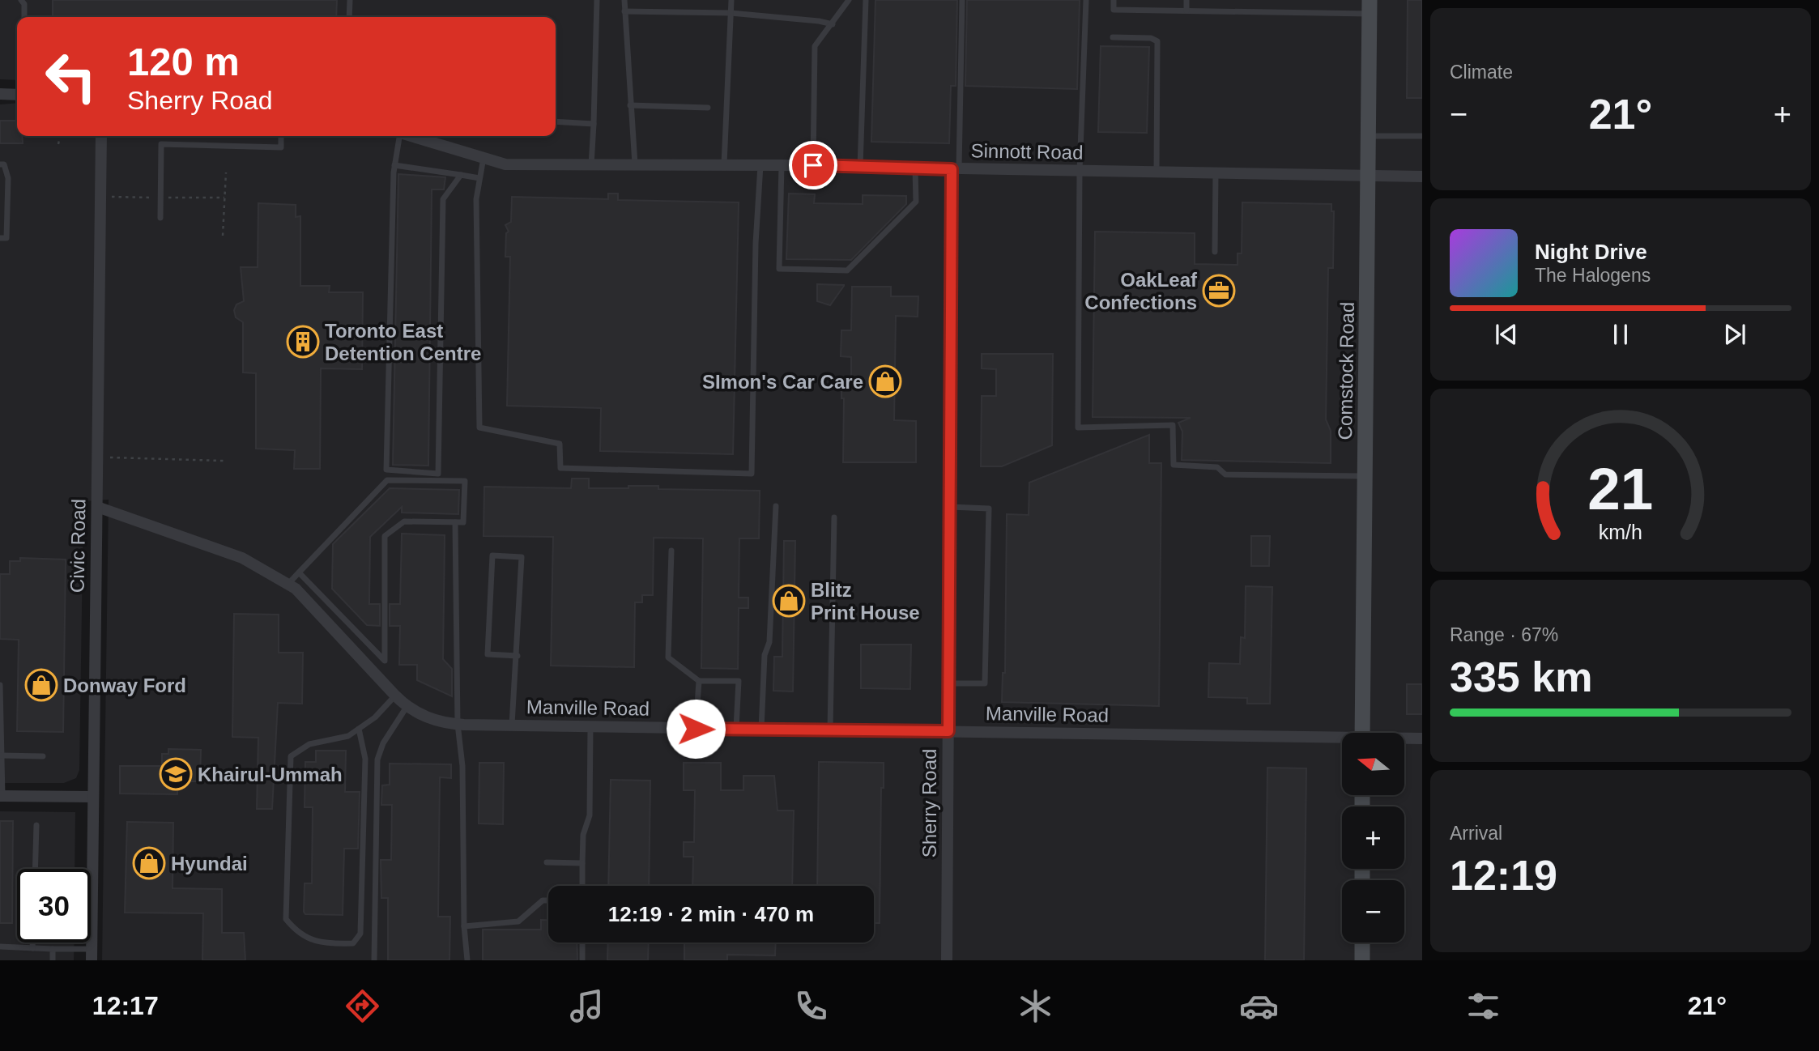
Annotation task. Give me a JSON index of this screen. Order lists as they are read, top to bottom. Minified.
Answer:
{"streets":{"street":["Sinnott Road","Comstock Road","Civic Road","Manville Road","Sherry Road"]},"crossings":[["Sinnott Road","Comstock Road"],["Sinnott Road","Sherry Road"],["Civic Road","Manville Road"],["Manville Road","Sherry Road"]],"places":{"office":["OakLeaf Confections"],"building":["Toronto East Detention Centre"],"shop":["SImon's Car Care","Blitz Print House","Donway Ford","Hyundai"],"school or university":["Khairul-Ummah"]},"north":"left","page":{"tile":["Climate",["Range · 67%","335 km"],["Arrival","12:19"]],"turn":["120 m","Sherry Road"],"heat":["−","21°","+"],"song":["Night Drive","The Halogens"],"map_buttons":["+","−"],"limit":"30","trip":"12:19 · 2 min · 470 m","tabs":["12:17","21°"],"gauge":["21","km/h"]}}
